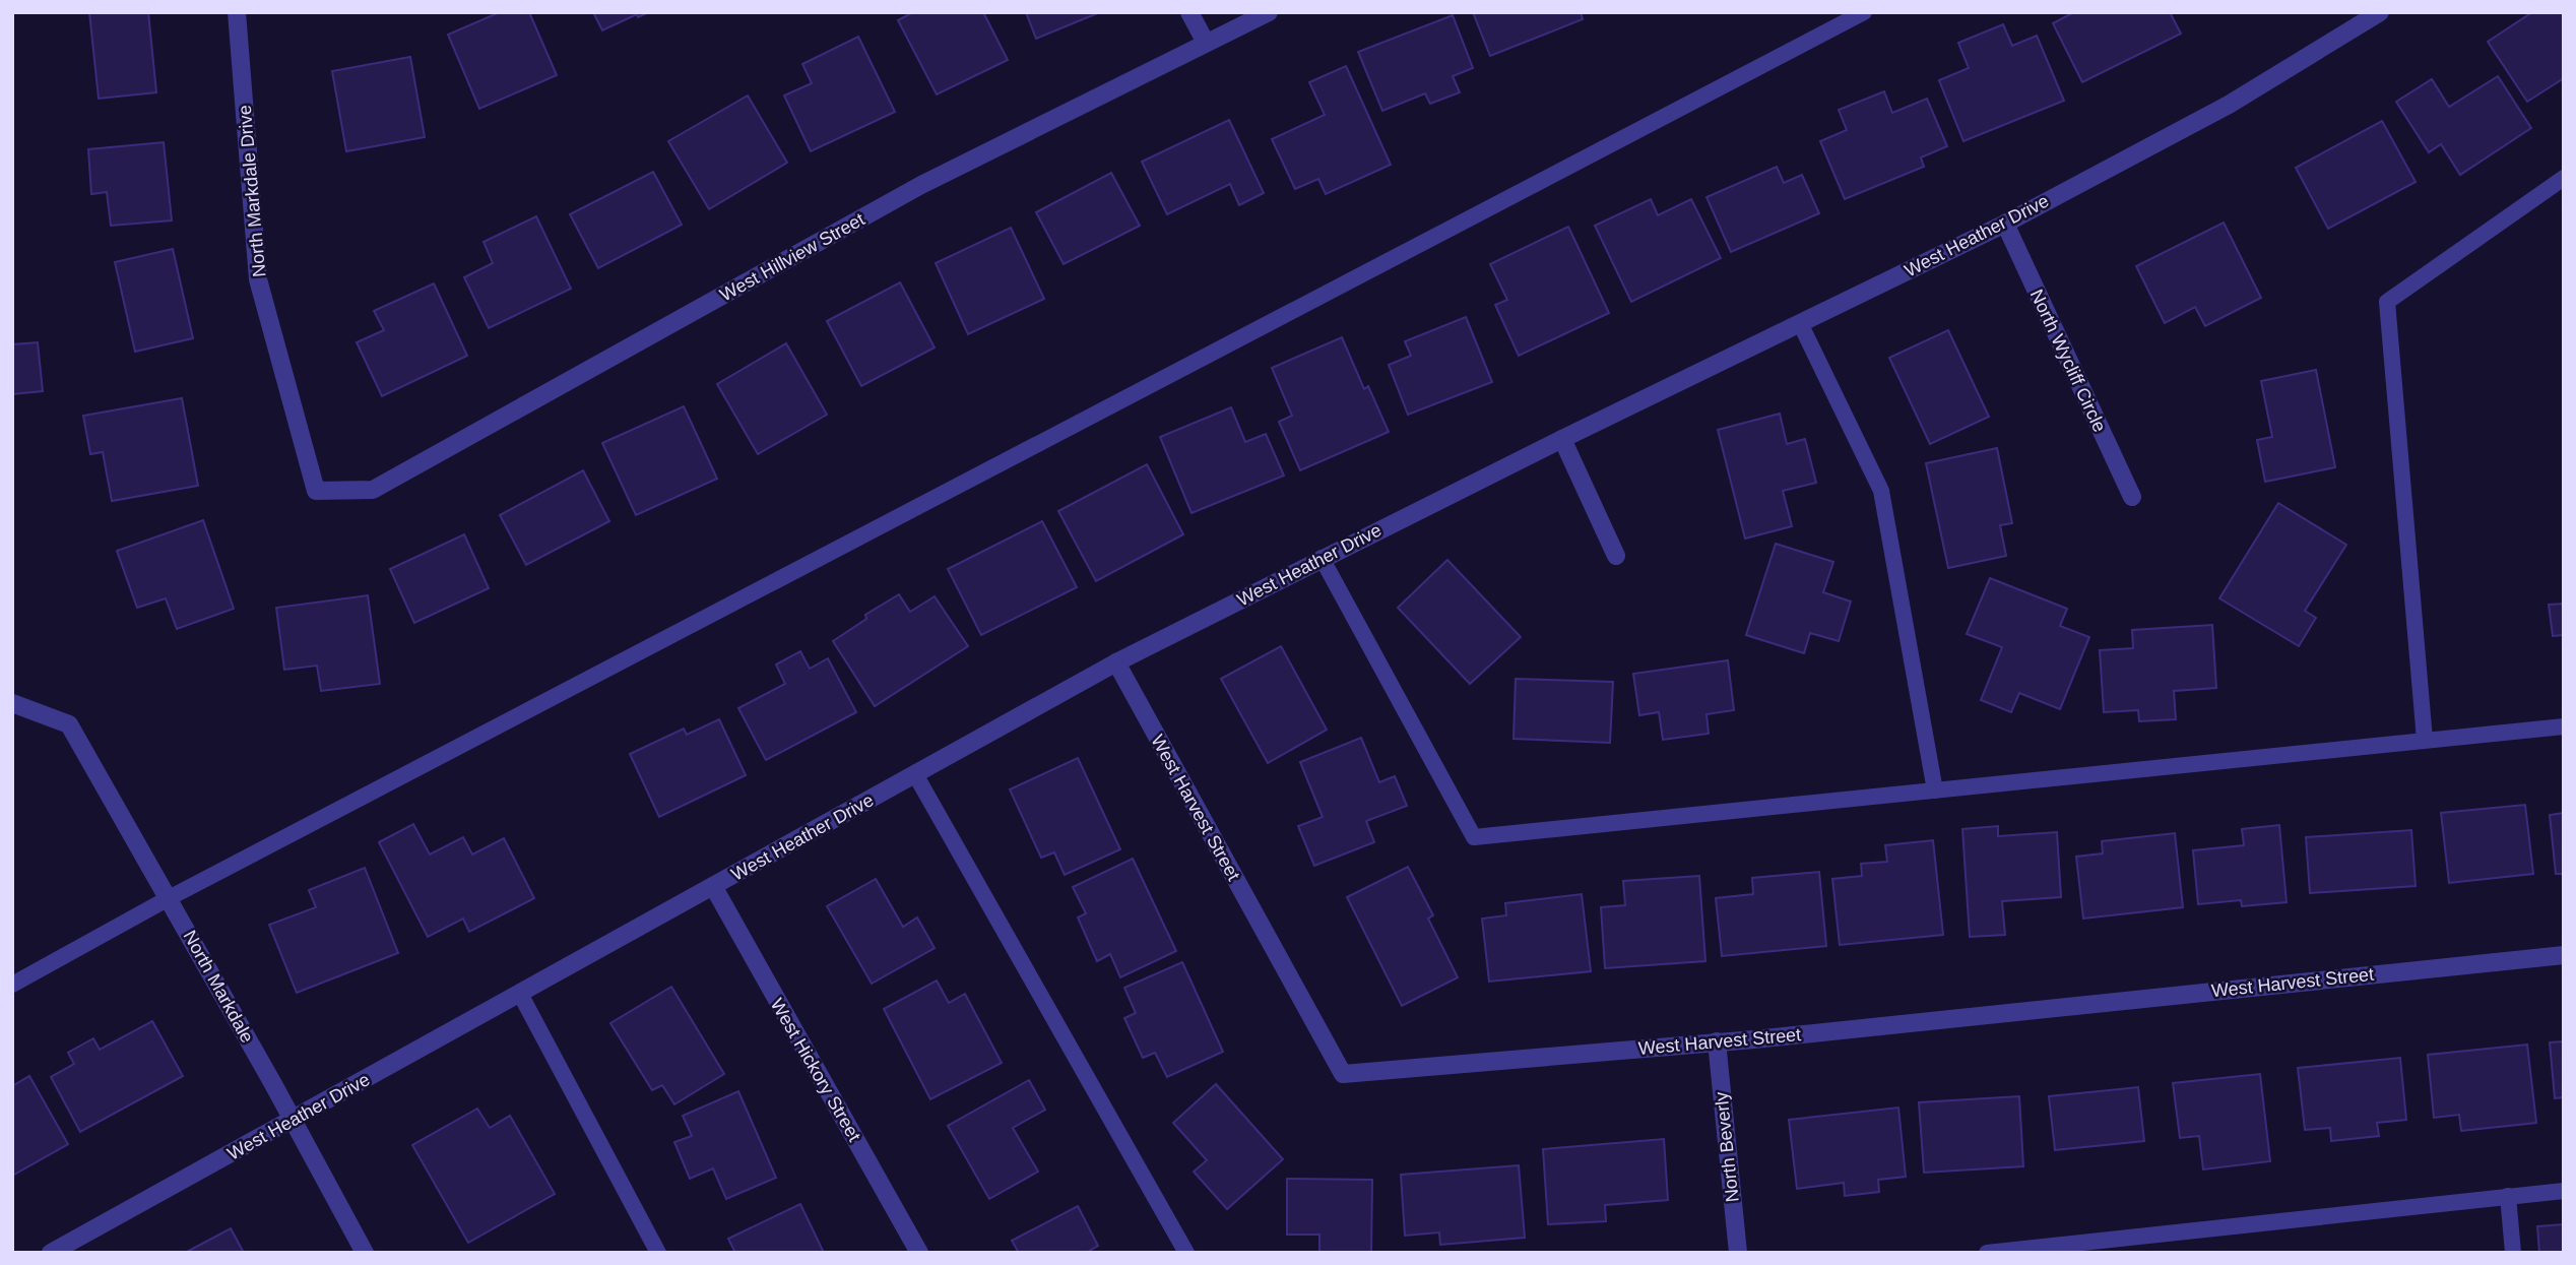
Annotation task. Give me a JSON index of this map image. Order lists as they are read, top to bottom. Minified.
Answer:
{"streets":{"street":["North Markdale Drive","West Heather Drive","West Hillview Street","North Wycliff Circle","West Harvest Street","North Markdale","West Hickory Street","North Beverly"]},"crossings":[["North Markdale Drive","West Hillview Street"],["West Heather Drive","North Wycliff Circle"],["West Heather Drive","West Harvest Street"],["West Heather Drive","North Markdale"],["West Heather Drive","West Hickory Street"],["West Harvest Street","North Beverly"]]}
